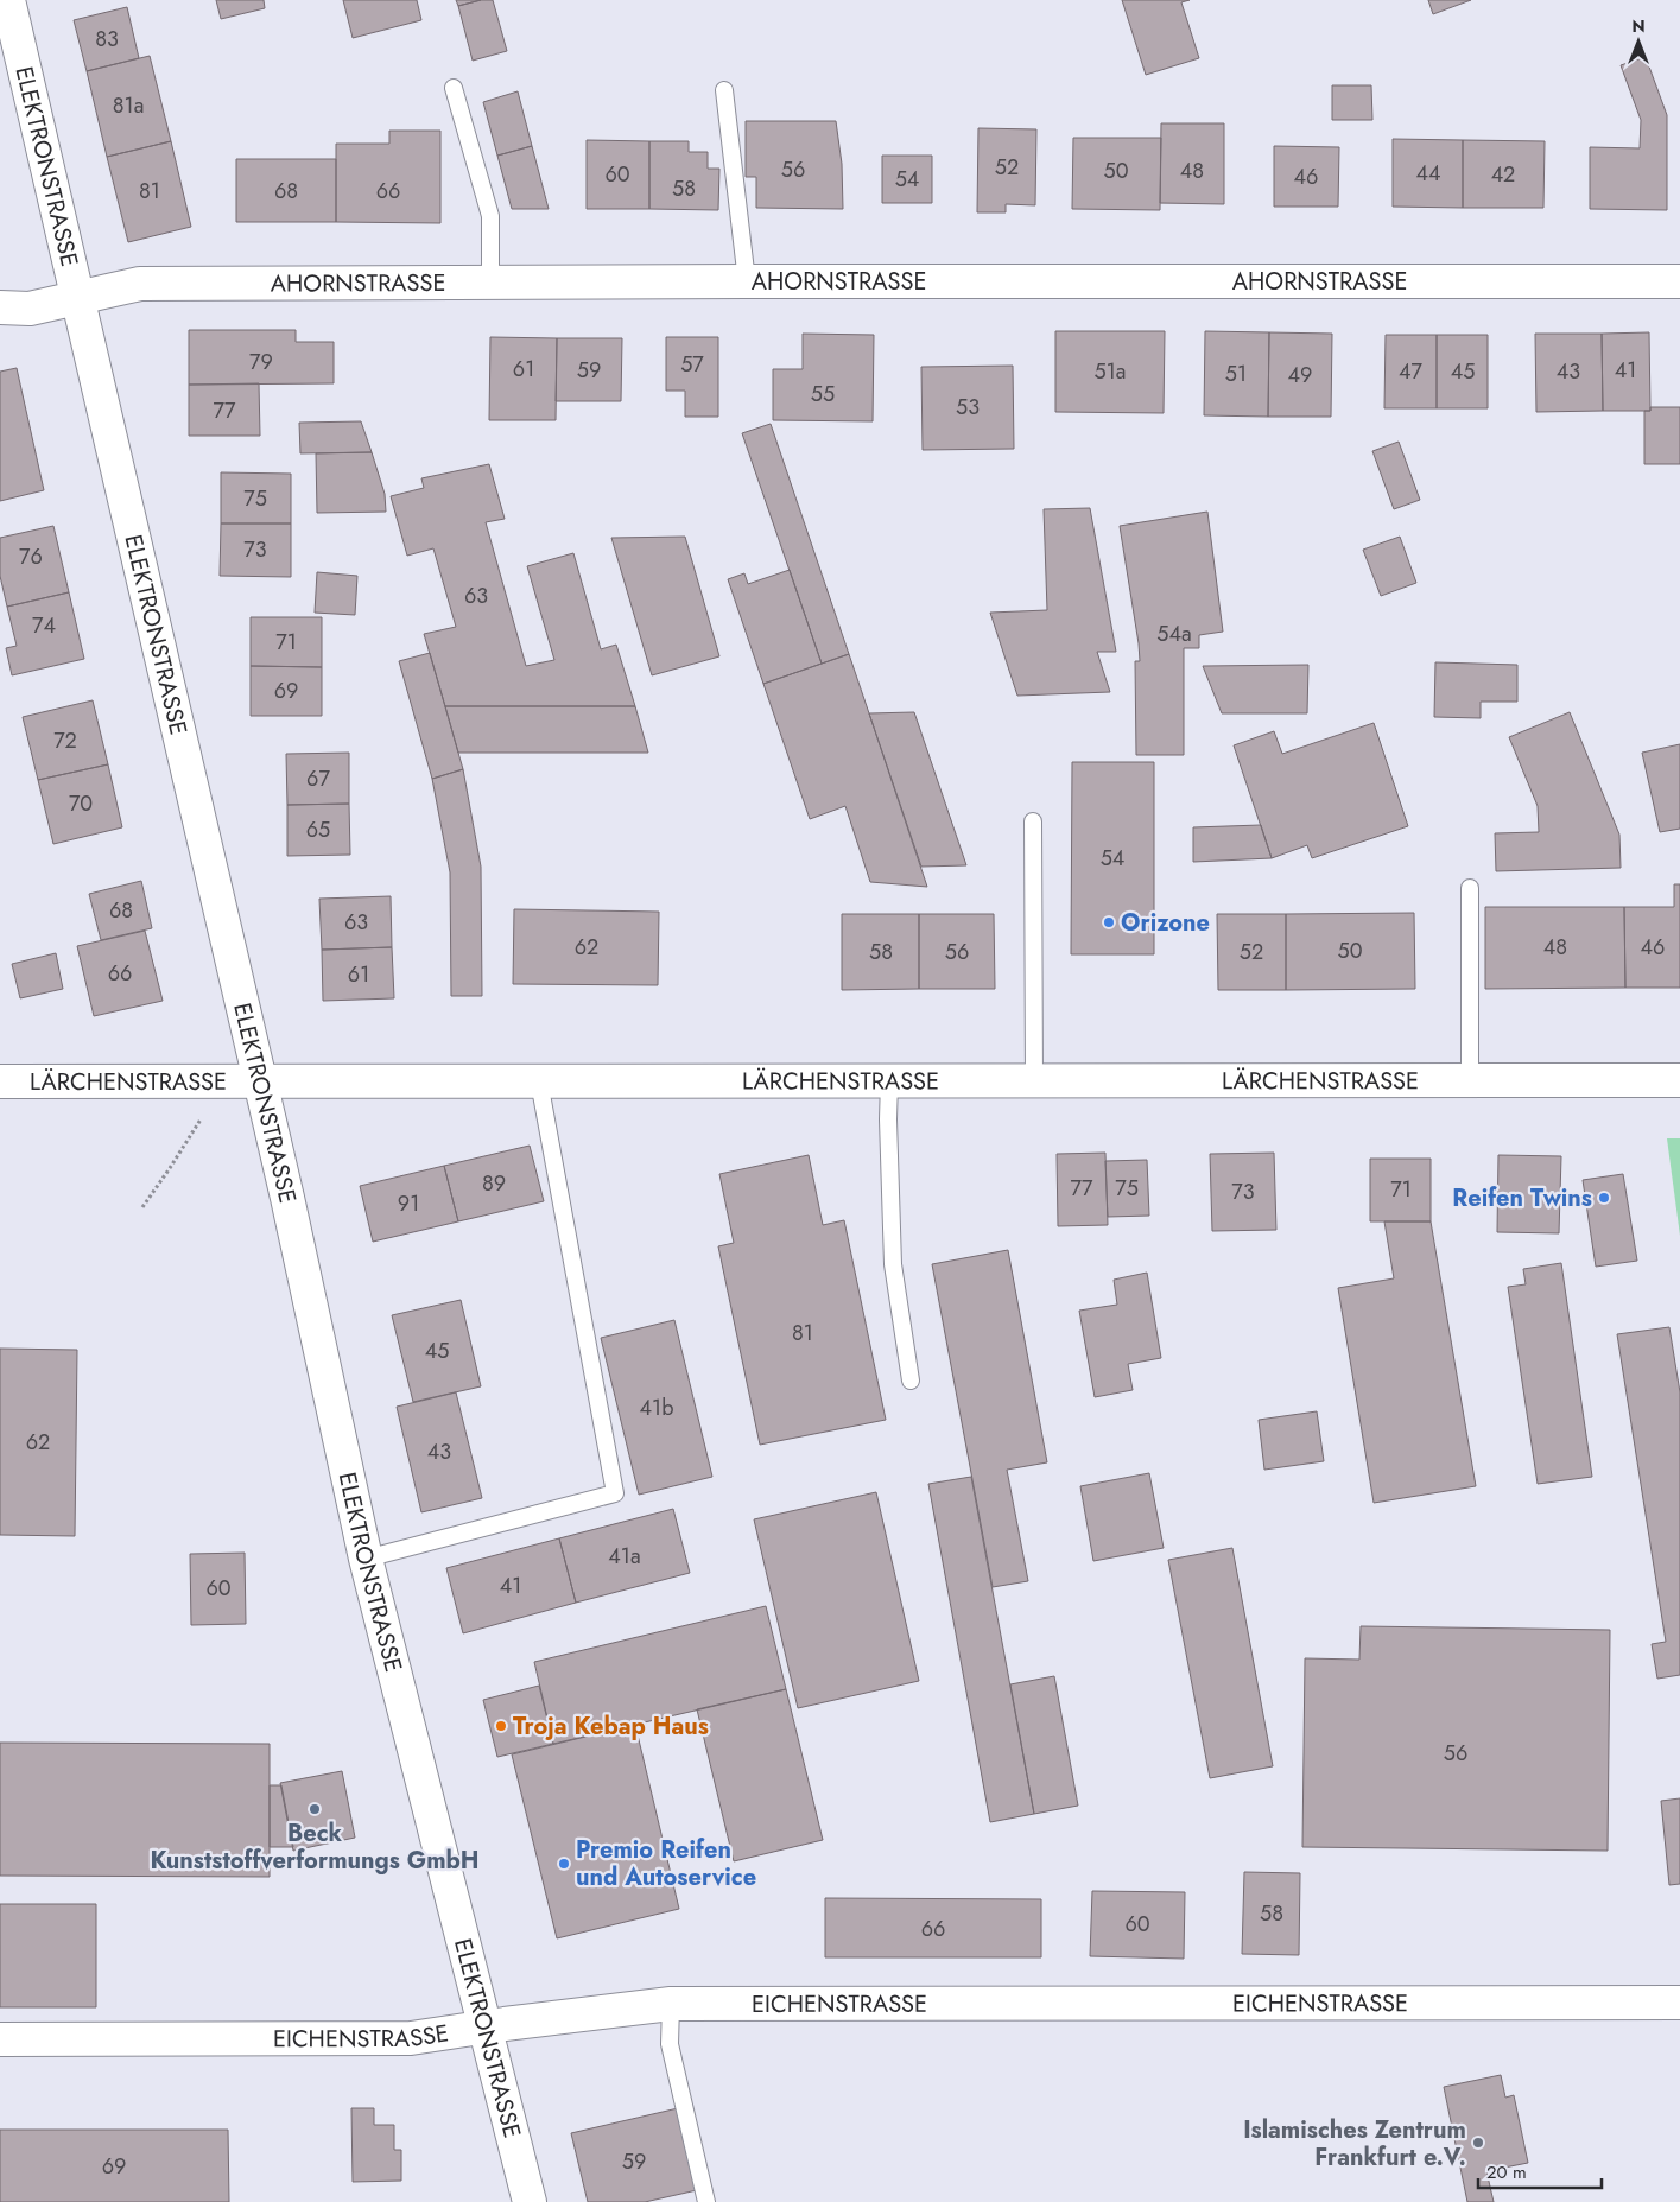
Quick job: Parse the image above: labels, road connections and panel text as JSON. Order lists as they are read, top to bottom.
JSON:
{
  "streets": {
    "street": [
      "ELEKTRONSTRASSE",
      "AHORNSTRASSE",
      "LÄRCHENSTRASSE",
      "EICHENSTRASSE"
    ]
  },
  "crossings": [
    ["ELEKTRONSTRASSE", "AHORNSTRASSE"],
    ["ELEKTRONSTRASSE", "LÄRCHENSTRASSE"],
    ["ELEKTRONSTRASSE", "EICHENSTRASSE"]
  ],
  "places": [
    "Orizone",
    "Reifen Twins",
    "Troja Kebap Haus",
    "Beck Kunststoffverformungs GmbH",
    "Premio Reifen und Autoservice",
    "Islamisches Zentrum Frankfurt e.V."
  ],
  "house_numbers": [
    "83",
    "81a",
    "52",
    "56",
    "50",
    "48",
    "44",
    "60",
    "42",
    "46",
    "54",
    "58",
    "81",
    "68",
    "66",
    "79",
    "57",
    "61",
    "59",
    "41",
    "51a",
    "47",
    "45",
    "43",
    "51",
    "49",
    "55",
    "53",
    "77",
    "75",
    "73",
    "76",
    "63",
    "74",
    "54a",
    "71",
    "69",
    "72",
    "67",
    "70",
    "65",
    "54",
    "68",
    "63",
    "62",
    "48",
    "46",
    "50",
    "58",
    "56",
    "52",
    "66",
    "61",
    "89",
    "77",
    "75",
    "71",
    "73",
    "91",
    "81",
    "45",
    "41b",
    "62",
    "43",
    "41a",
    "41",
    "60",
    "56",
    "58",
    "60",
    "66",
    "59",
    "69"
  ],
  "scale_bar": "20 m",
  "north": "top"
}
